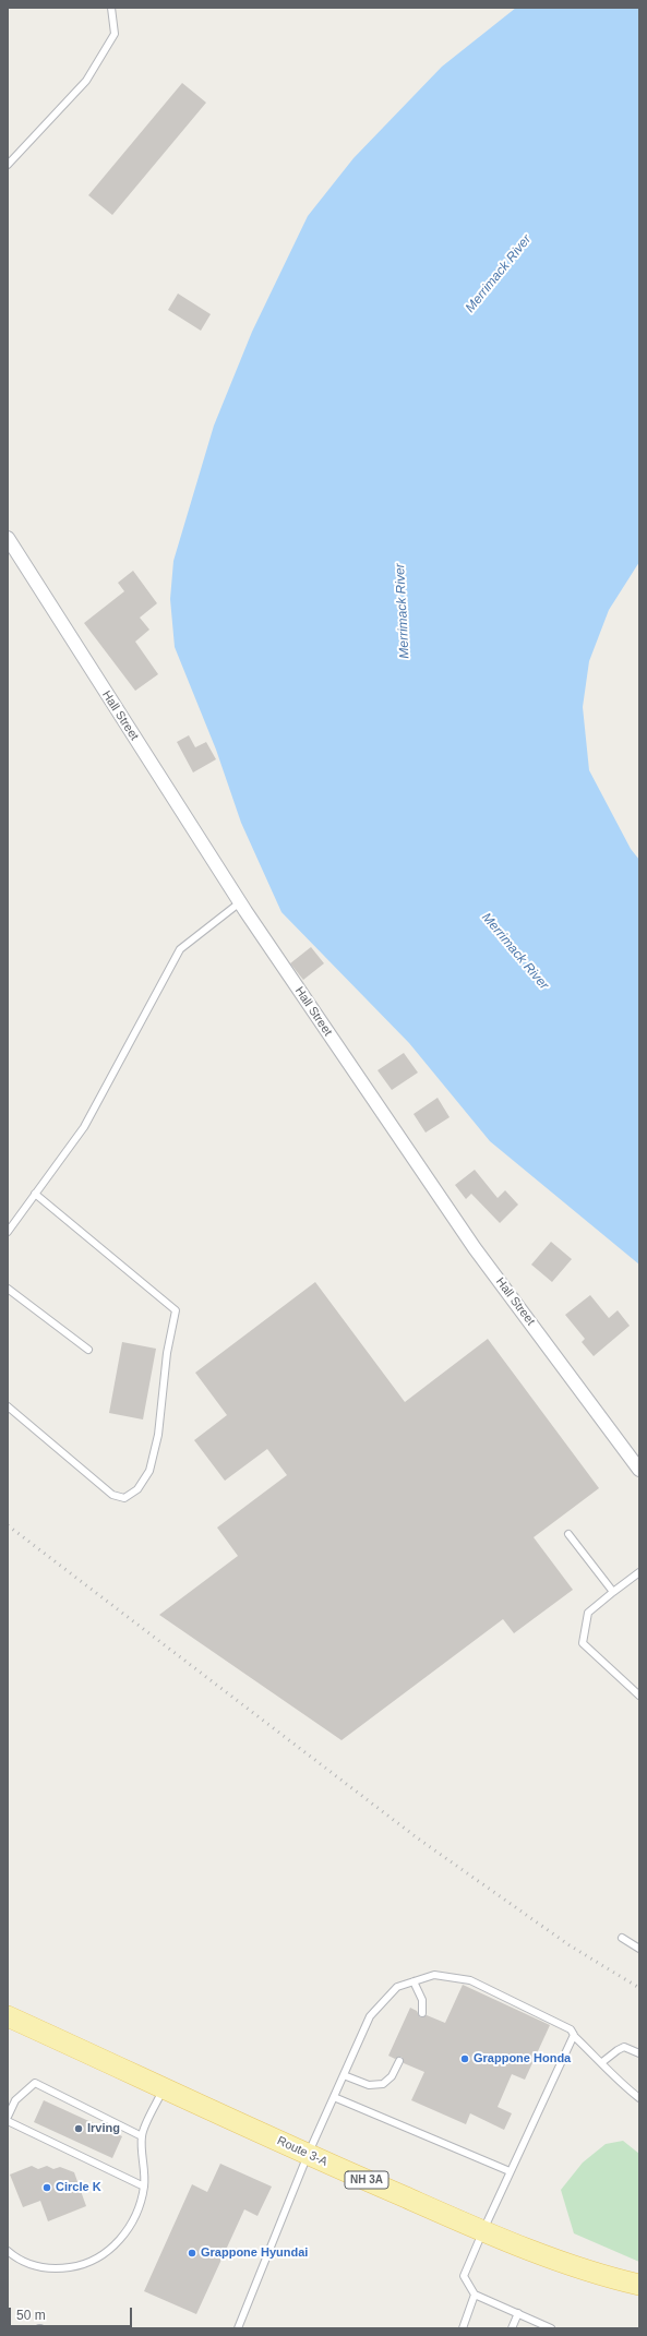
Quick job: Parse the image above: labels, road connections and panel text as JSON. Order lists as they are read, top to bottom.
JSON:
{
  "streets": {
    "main road": ["Route 3-A", "NH 3A"],
    "street": ["Hall Street"]
  },
  "water": ["Merrimack River"],
  "places": [
    "Grappone Honda",
    "Irving",
    "Circle K",
    "Grappone Hyundai"
  ],
  "scale_bar": "50 m"
}
